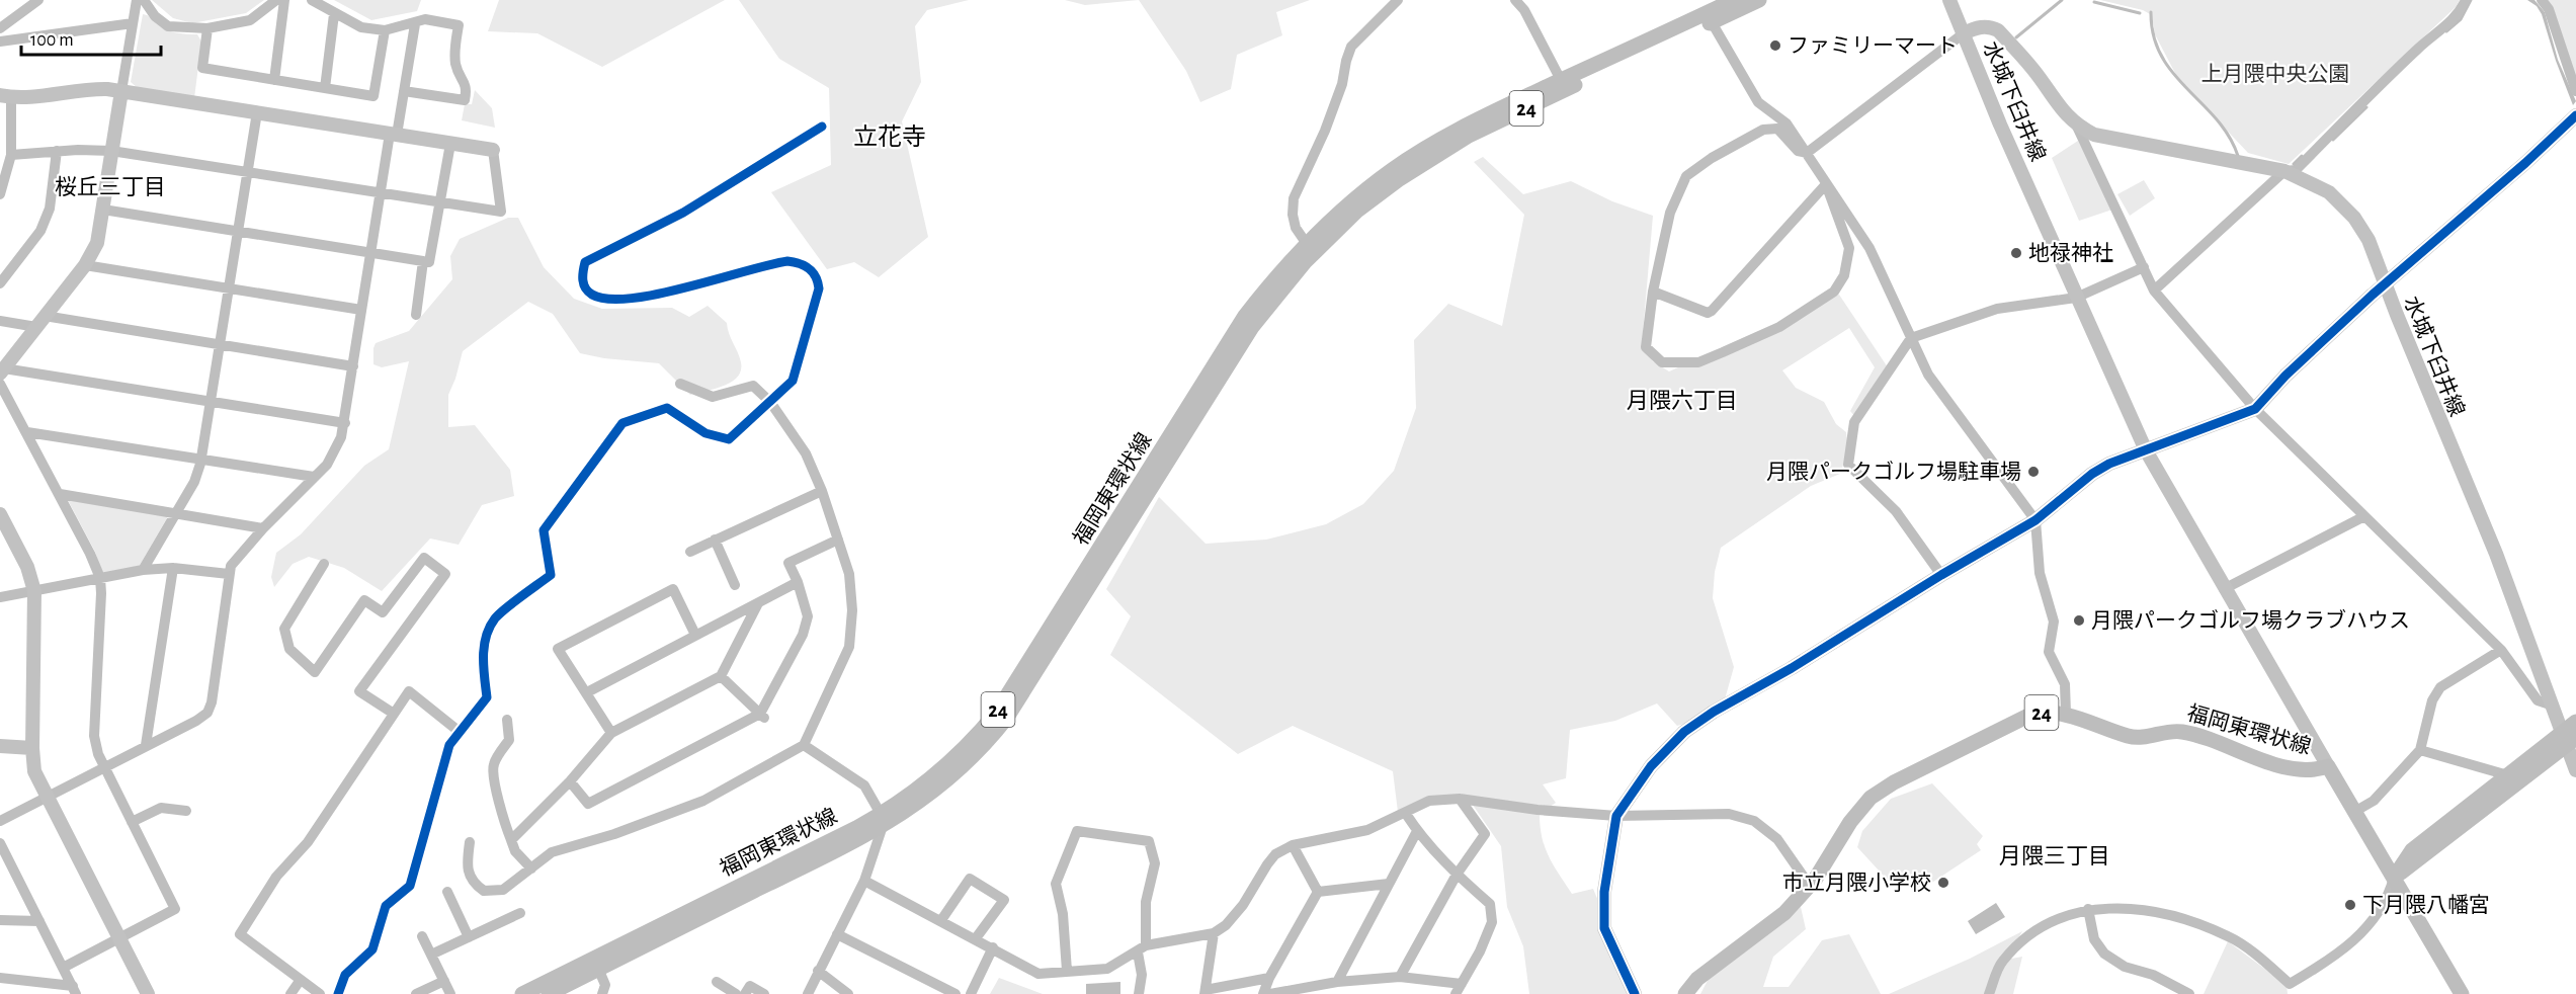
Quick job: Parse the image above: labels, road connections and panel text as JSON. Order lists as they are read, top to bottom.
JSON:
{
  "streets": {
    "main road": ["24", "福岡東環状線"],
    "street": ["水城下臼井線"]
  },
  "crossings": [
    ["水城下臼井線", "福岡東環状線"],
    ["24", "福岡東環状線"]
  ],
  "districts": [
    "立花寺",
    "桜丘三丁目",
    "月隈六丁目",
    "月隈三丁目"
  ],
  "parks": ["上月隈中央公園"],
  "places": [
    "ファミリーマート",
    "地禄神社",
    "月隈パークゴルフ場駐車場",
    "月隈パークゴルフ場クラブハウス",
    "市立月隈小学校",
    "下月隈八幡宮"
  ],
  "scale_bar": "100 m"
}
